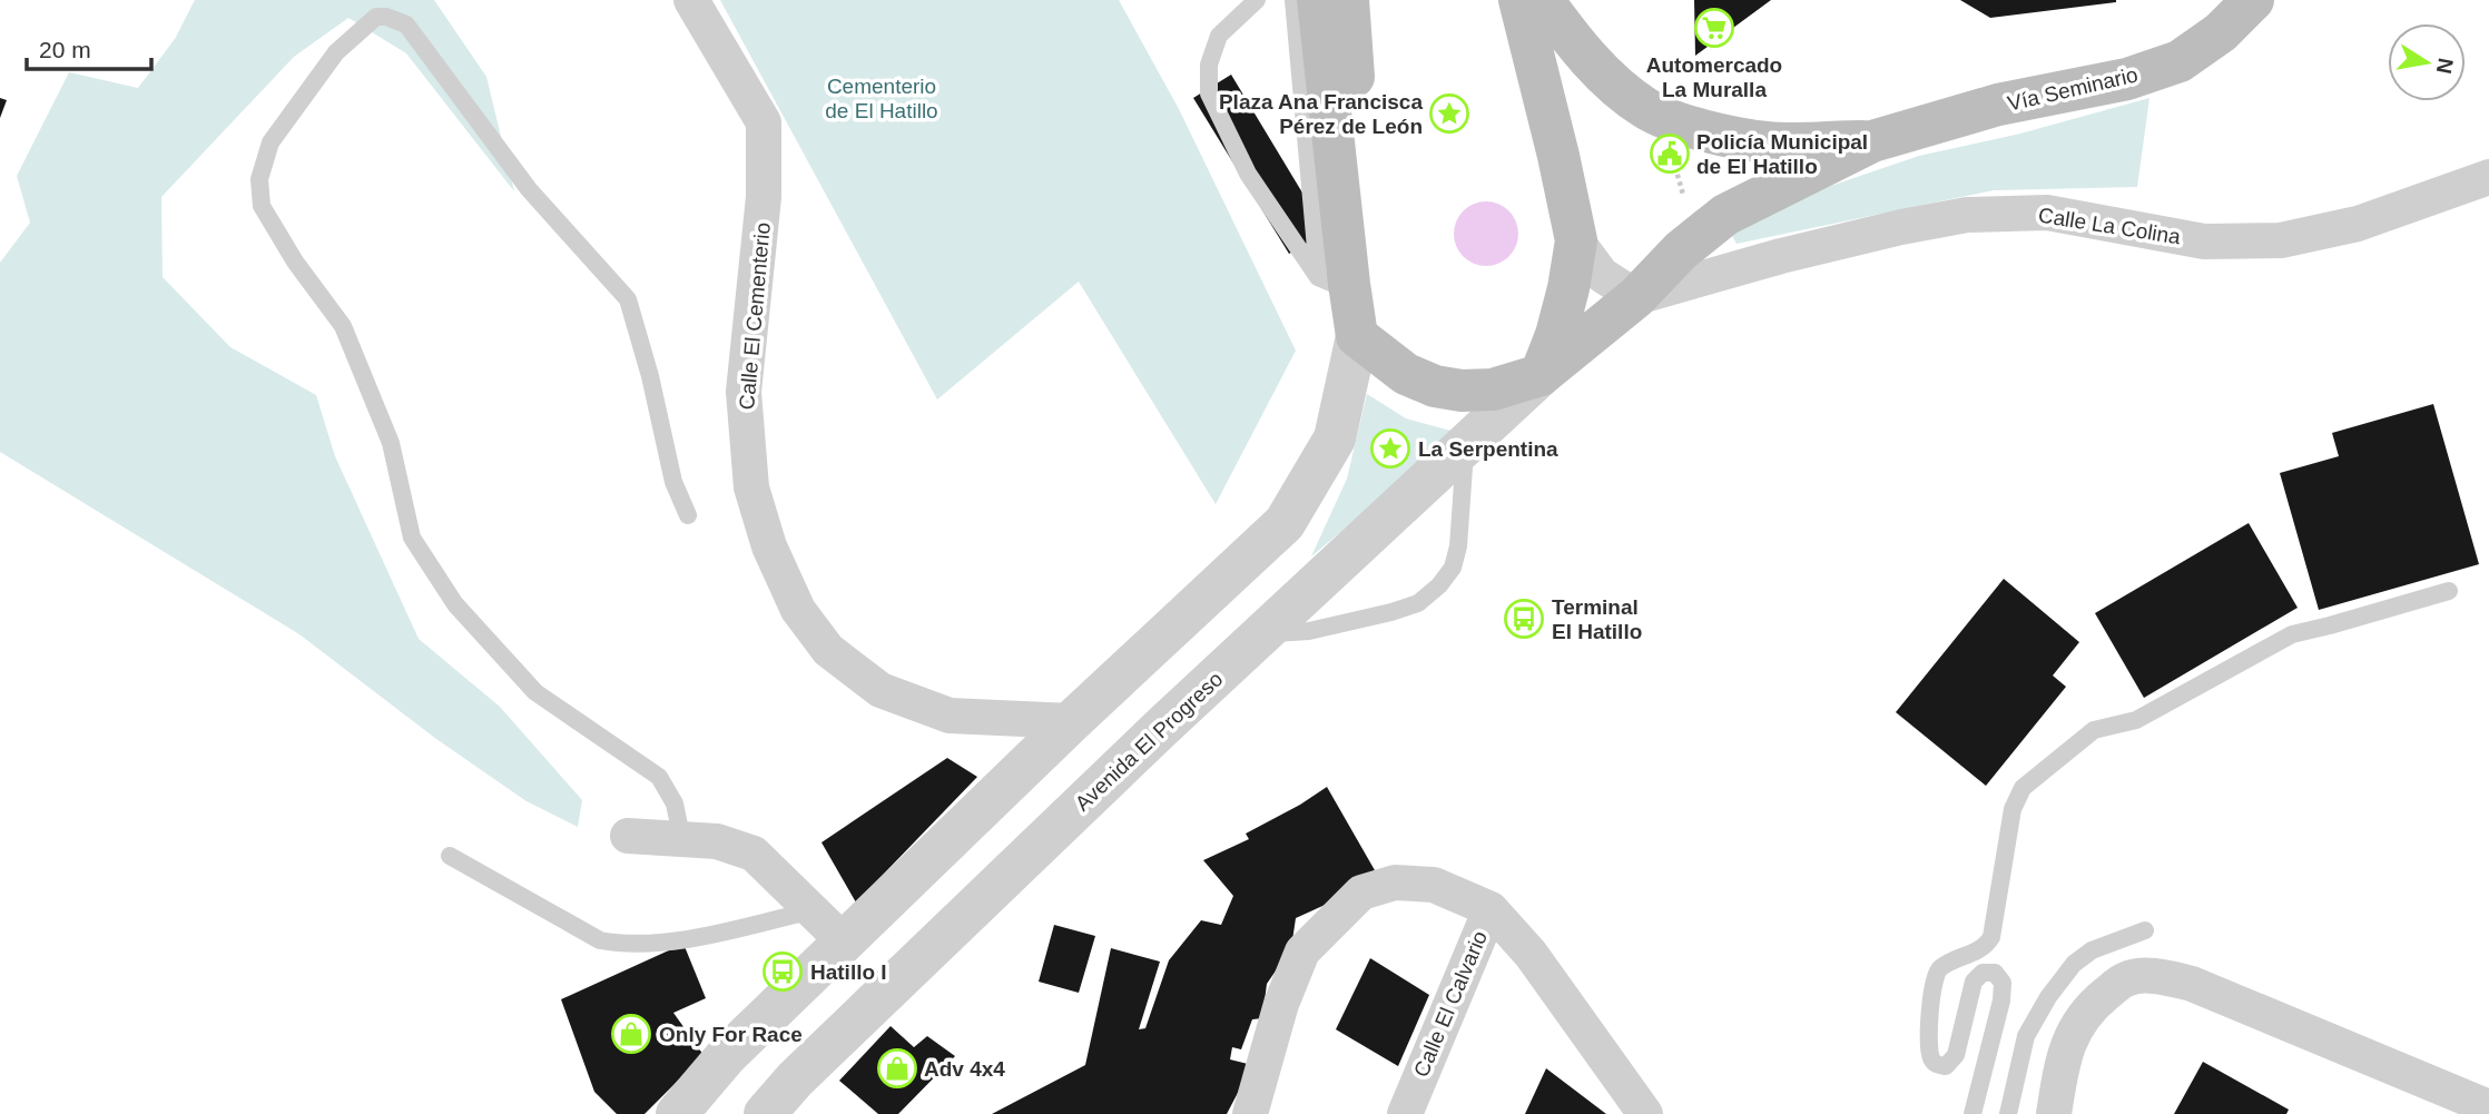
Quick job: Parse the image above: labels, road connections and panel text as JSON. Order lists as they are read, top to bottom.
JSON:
{
  "streets": {
    "main road": ["Vía Seminario"],
    "street": [
      "Calle La Colina",
      "Calle El Cementerio",
      "Avenida El Progreso",
      "Calle El Calvario"
    ]
  },
  "parks": ["Cementerio de El Hatillo"],
  "places": {
    "supermarket": ["Automercado La Muralla"],
    "place": ["Plaza Ana Francisca Pérez de León", "La Serpentina"],
    "public building": ["Policía Municipal de El Hatillo"],
    "bus stop": ["Terminal El Hatillo", "Hatillo I"],
    "shop": ["Only For Race", "Adv 4x4"]
  },
  "scale_bar": "20 m",
  "north": "right"
}
